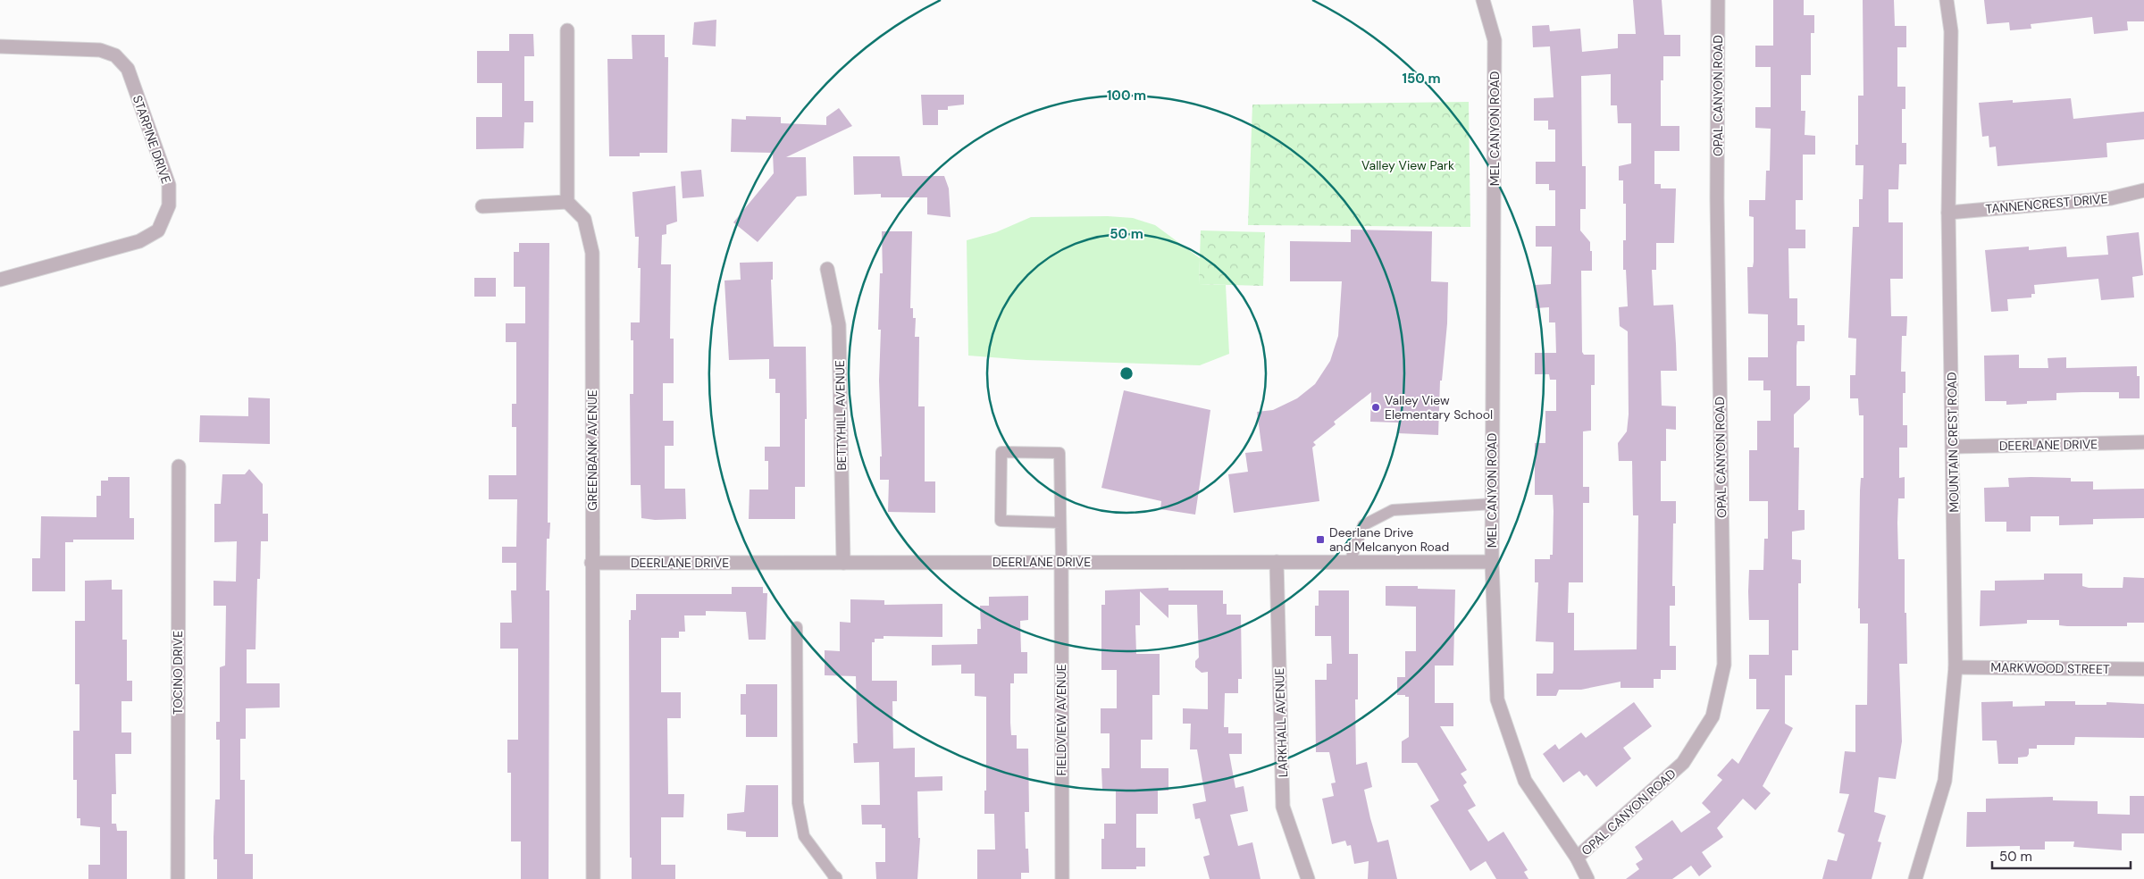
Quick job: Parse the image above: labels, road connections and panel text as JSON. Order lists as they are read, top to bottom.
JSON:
{
  "streets": {
    "street": [
      "OPAL CANYON ROAD",
      "MEL CANYON ROAD",
      "STARPINE DRIVE",
      "TANNENCREST DRIVE",
      "BETTYHILL AVENUE",
      "MOUNTAIN CREST ROAD",
      "DEERLANE DRIVE",
      "GREENBANK AVENUE",
      "MARKWOOD STREET",
      "TOCINO DRIVE",
      "FIELDVIEW AVENUE",
      "LARKHALL AVENUE"
    ]
  },
  "crossings": [
    ["OPAL CANYON ROAD", "MEL CANYON ROAD"],
    ["MEL CANYON ROAD", "DEERLANE DRIVE"],
    ["TANNENCREST DRIVE", "MOUNTAIN CREST ROAD"],
    ["BETTYHILL AVENUE", "DEERLANE DRIVE"],
    ["MOUNTAIN CREST ROAD", "DEERLANE DRIVE"],
    ["MOUNTAIN CREST ROAD", "MARKWOOD STREET"],
    ["DEERLANE DRIVE", "GREENBANK AVENUE"],
    ["DEERLANE DRIVE", "FIELDVIEW AVENUE"],
    ["DEERLANE DRIVE", "LARKHALL AVENUE"]
  ],
  "parks": ["Valley View Park"],
  "places": {
    "other": ["Valley View Elementary School"],
    "transit": ["Deerlane Drive and Melcanyon Road"]
  },
  "scale_bar": "50 m",
  "rings": ["150 m", "100 m", "50 m"]
}
